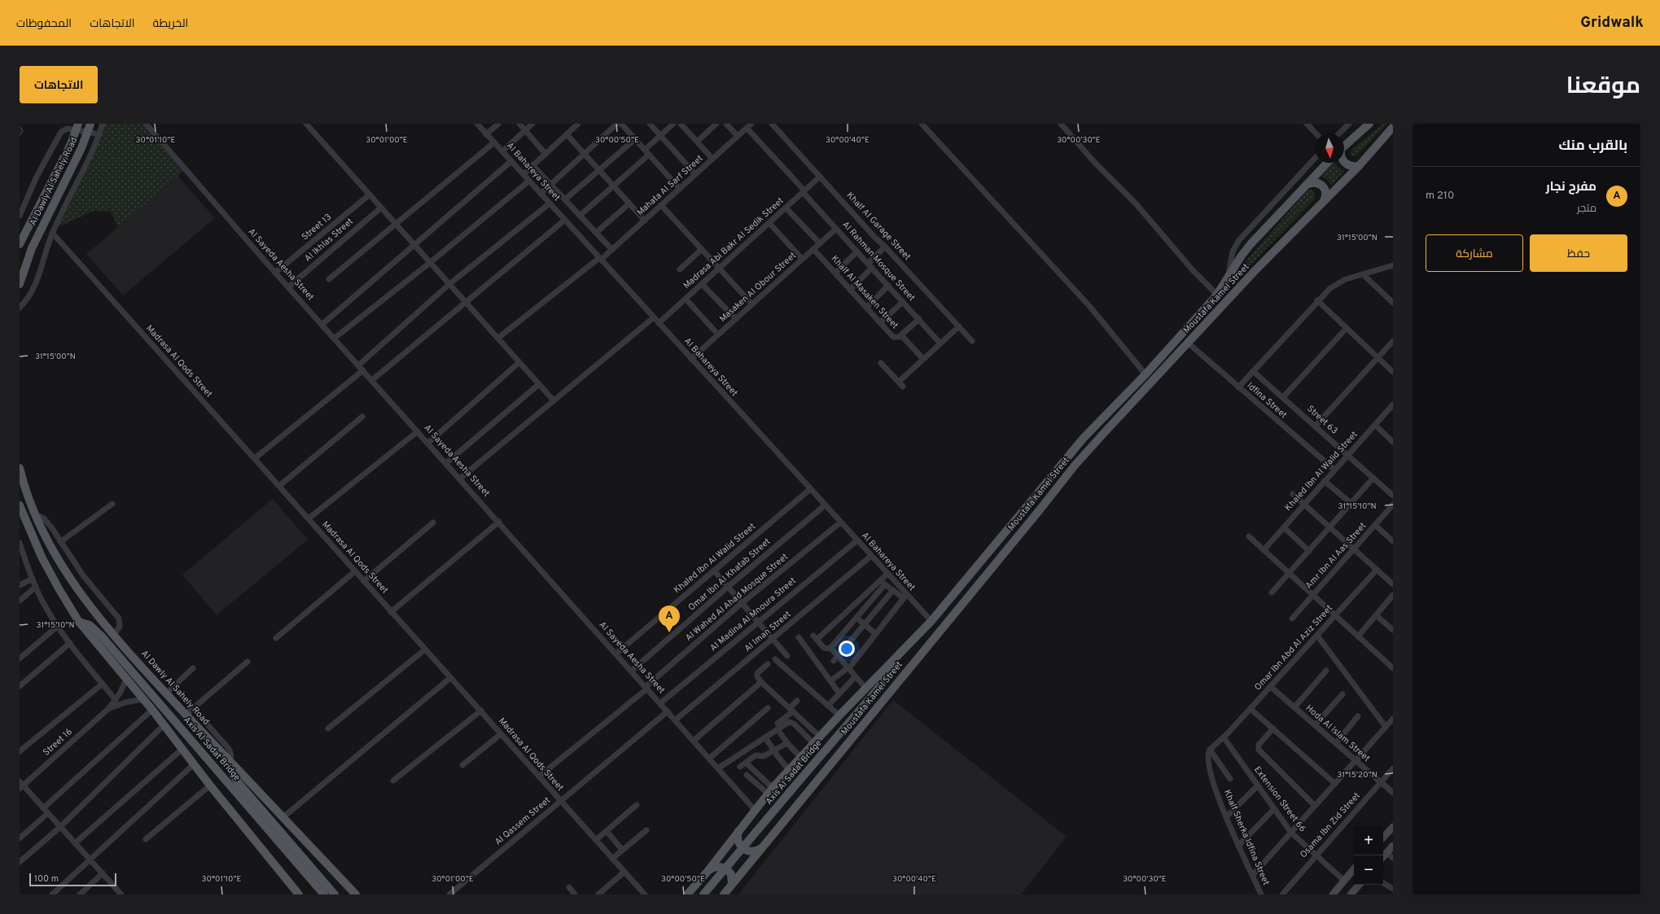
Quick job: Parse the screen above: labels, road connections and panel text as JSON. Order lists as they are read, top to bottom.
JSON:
{
  "streets": {
    "main road": ["Al Dawly Al Sahely Road", "Moustafa Kamel Street", "Axis Al Sadat Bridge"],
    "street": [
      "Al Bahareya Street",
      "Mahata Al Sarf Street",
      "Khalf Al Garage Street",
      "Street 13",
      "Al Ikhlas Street",
      "Madrasa Abi Bakr Al Sedik Street",
      "Al Rahman Mosque Street",
      "Al Sayeda Aesha Street",
      "Masaken Al Obour Street",
      "Khalf Al Masaken Street",
      "Madrasa Al Qods Street",
      "Idfina Street",
      "Street 63",
      "Khaled Ibn Al Walid Street",
      "Amr Ibn Al Aas Street",
      "Omar Ibn Al Khatab Street",
      "Al Wahed Al Ahad Mosque Street",
      "Al Madina Al Mnoura Street",
      "Al Iman Street",
      "Omar Ibn Abd Al Aziz Street",
      "Hoda Al Islam Street",
      "Street 16",
      "Extension Street 66",
      "Al Qassem Street",
      "Osama Ibn Zid Street",
      "Khalf Sherka Idfina Street"
    ]
  },
  "crossings": [
    ["Al Bahareya Street", "Mahata Al Sarf Street"],
    ["Al Bahareya Street", "Madrasa Abi Bakr Al Sedik Street"],
    ["Al Bahareya Street", "Masaken Al Obour Street"],
    ["Al Bahareya Street", "Moustafa Kamel Street"],
    ["Al Bahareya Street", "Khaled Ibn Al Walid Street"],
    ["Al Bahareya Street", "Omar Ibn Al Khatab Street"],
    ["Al Bahareya Street", "Al Wahed Al Ahad Mosque Street"],
    ["Al Bahareya Street", "Al Madina Al Mnoura Street"],
    ["Al Bahareya Street", "Al Iman Street"],
    ["Al Dawly Al Sahely Road", "Axis Al Sadat Bridge"],
    ["Mahata Al Sarf Street", "Al Rahman Mosque Street"],
    ["Khalf Al Garage Street", "Madrasa Abi Bakr Al Sedik Street"],
    ["Street 13", "Al Sayeda Aesha Street"],
    ["Al Ikhlas Street", "Al Sayeda Aesha Street"],
    ["Madrasa Abi Bakr Al Sedik Street", "Al Rahman Mosque Street"],
    ["Al Rahman Mosque Street", "Masaken Al Obour Street"],
    ["Al Rahman Mosque Street", "Khalf Al Masaken Street"],
    ["Al Sayeda Aesha Street", "Moustafa Kamel Street"],
    ["Al Sayeda Aesha Street", "Khaled Ibn Al Walid Street"],
    ["Al Sayeda Aesha Street", "Omar Ibn Al Khatab Street"],
    ["Al Sayeda Aesha Street", "Al Wahed Al Ahad Mosque Street"],
    ["Al Sayeda Aesha Street", "Al Madina Al Mnoura Street"],
    ["Al Sayeda Aesha Street", "Al Iman Street"],
    ["Al Sayeda Aesha Street", "Al Qassem Street"],
    ["Masaken Al Obour Street", "Khalf Al Masaken Street"],
    ["Moustafa Kamel Street", "Idfina Street"],
    ["Moustafa Kamel Street", "Axis Al Sadat Bridge"],
    ["Madrasa Al Qods Street", "Al Wahed Al Ahad Mosque Street"],
    ["Madrasa Al Qods Street", "Al Qassem Street"],
    ["Idfina Street", "Khaled Ibn Al Walid Street"],
    ["Street 63", "Khaled Ibn Al Walid Street"],
    ["Omar Ibn Abd Al Aziz Street", "Hoda Al Islam Street"],
    ["Omar Ibn Abd Al Aziz Street", "Extension Street 66"],
    ["Hoda Al Islam Street", "Osama Ibn Zid Street"],
    ["Extension Street 66", "Osama Ibn Zid Street"]
  ],
  "scale_bar": "100 m",
  "north": "bottom",
  "page": {
    "header": "Gridwalk",
    "nav": ["الخريطة", "الاتجاهات", "المحفوظات"],
    "title": "موقعنا",
    "buttons": [
      "الاتجاهات",
      ["حفظ", "مشاركة"]
    ],
    "heading": "بالقرب منك",
    "list": [
      {
        "mark": "A",
        "name": "مفرح نجار",
        "note": "متجر",
        "value": "210 m"
      }
    ],
    "pins": "A",
    "map_buttons": ["+", "−"],
    "scale": "100 m"
  },
  "coordinates": [
    "30°01'10\"E",
    "30°01'00\"E",
    "30°00'50\"E",
    "30°00'40\"E",
    "30°00'30\"E",
    "31°15'00\"N",
    "31°15'10\"N",
    "31°15'20\"N"
  ]
}
